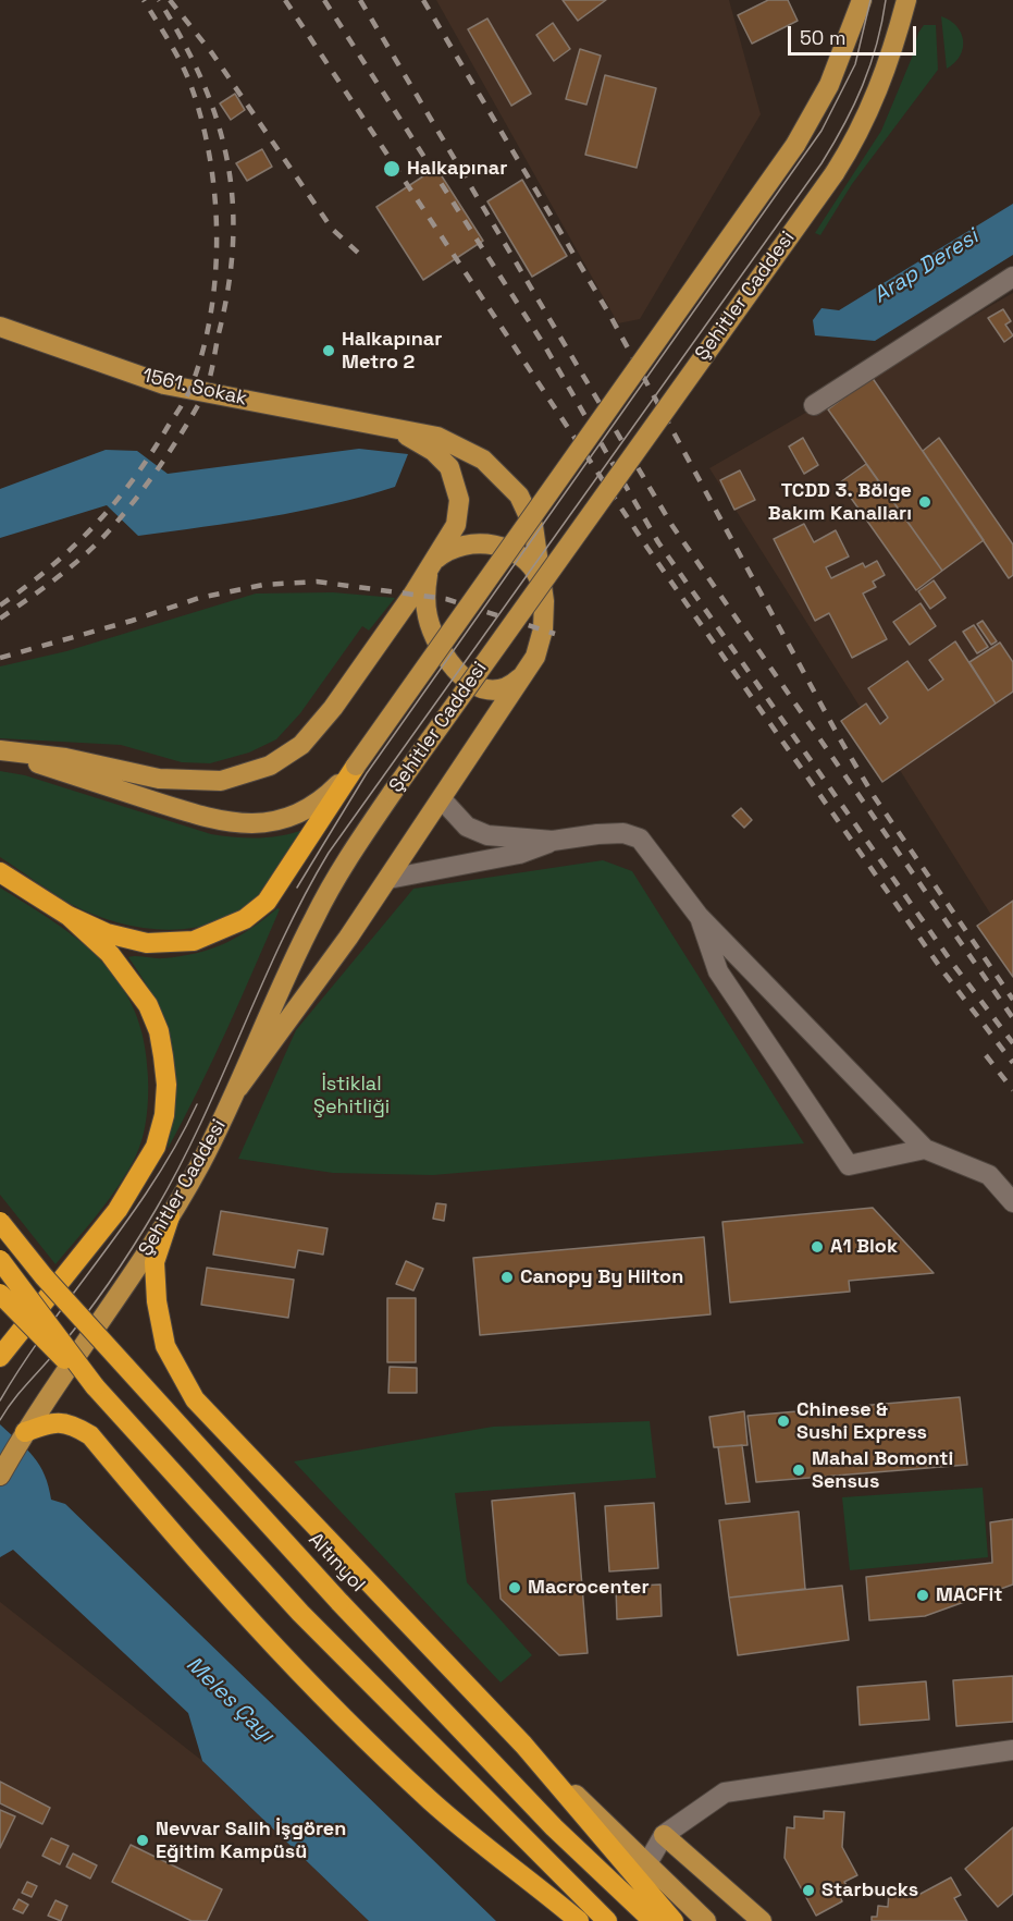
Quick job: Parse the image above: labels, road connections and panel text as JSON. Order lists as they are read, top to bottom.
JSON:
{
  "streets": {
    "highway": ["Altınyol"],
    "main road": ["Şehitler Caddesi", "1561. Sokak"]
  },
  "water": ["Arap Deresi", "Meles Çayı"],
  "parks": ["İstiklal Şehitliği"],
  "places": [
    "Halkapınar",
    "Halkapınar Metro 2",
    "TCDD 3. Bölge Bakım Kanalları",
    "A1 Blok",
    "Canopy By Hilton",
    "Chinese & Sushi Express",
    "Mahal Bomonti Sensus",
    "Macrocenter",
    "MACFit",
    "Nevvar Salih İşgören Eğitim Kampüsü",
    "Starbucks"
  ],
  "scale_bar": "50 m"
}
